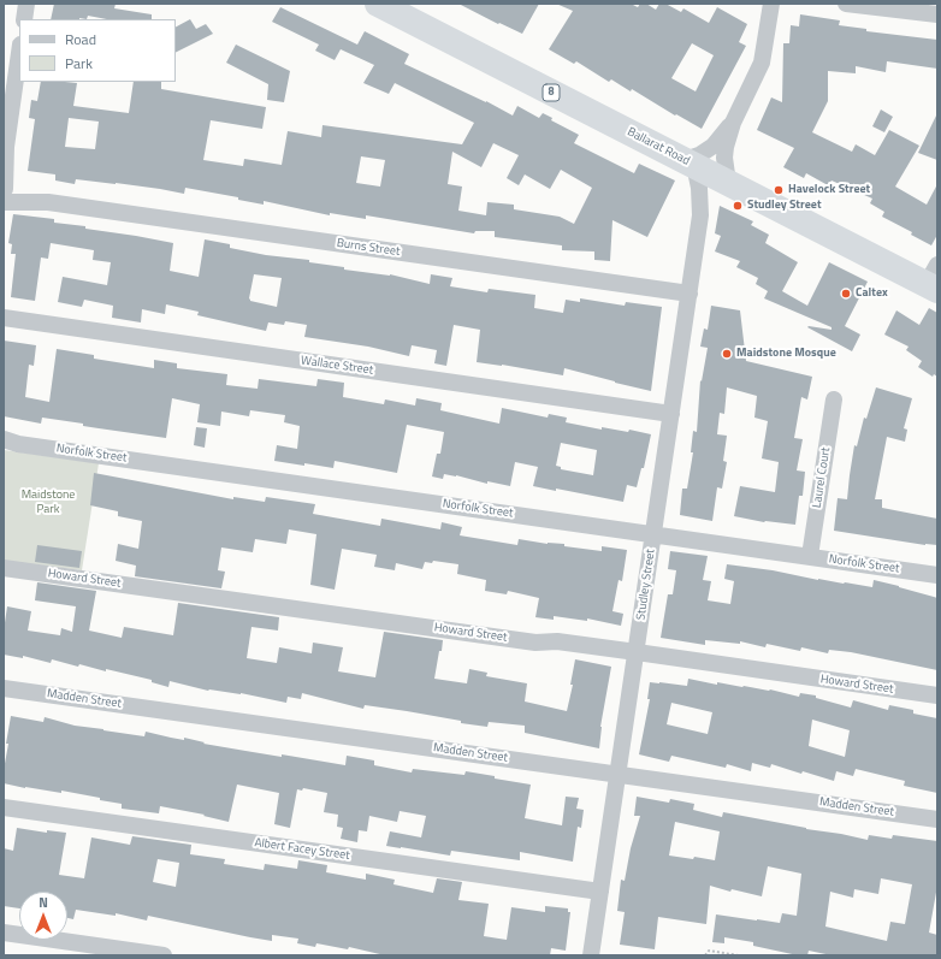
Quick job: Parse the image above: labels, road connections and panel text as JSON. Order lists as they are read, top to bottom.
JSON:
{
  "streets": {
    "highway": ["8", "Ballarat Road"],
    "street": [
      "Burns Street",
      "Wallace Street",
      "Norfolk Street",
      "Laurel Court",
      "Howard Street",
      "Studley Street",
      "Madden Street",
      "Albert Facey Street"
    ]
  },
  "crossings": [
    ["Ballarat Road", "Studley Street"],
    ["Burns Street", "Studley Street"],
    ["Wallace Street", "Studley Street"],
    ["Norfolk Street", "Laurel Court"],
    ["Norfolk Street", "Studley Street"],
    ["Howard Street", "Studley Street"],
    ["Studley Street", "Madden Street"],
    ["Studley Street", "Albert Facey Street"]
  ],
  "parks": ["Maidstone Park"],
  "places": [
    "Havelock Street",
    "Studley Street",
    "Caltex",
    "Maidstone Mosque"
  ],
  "legend": ["Road", "Park"],
  "north": "top"
}
